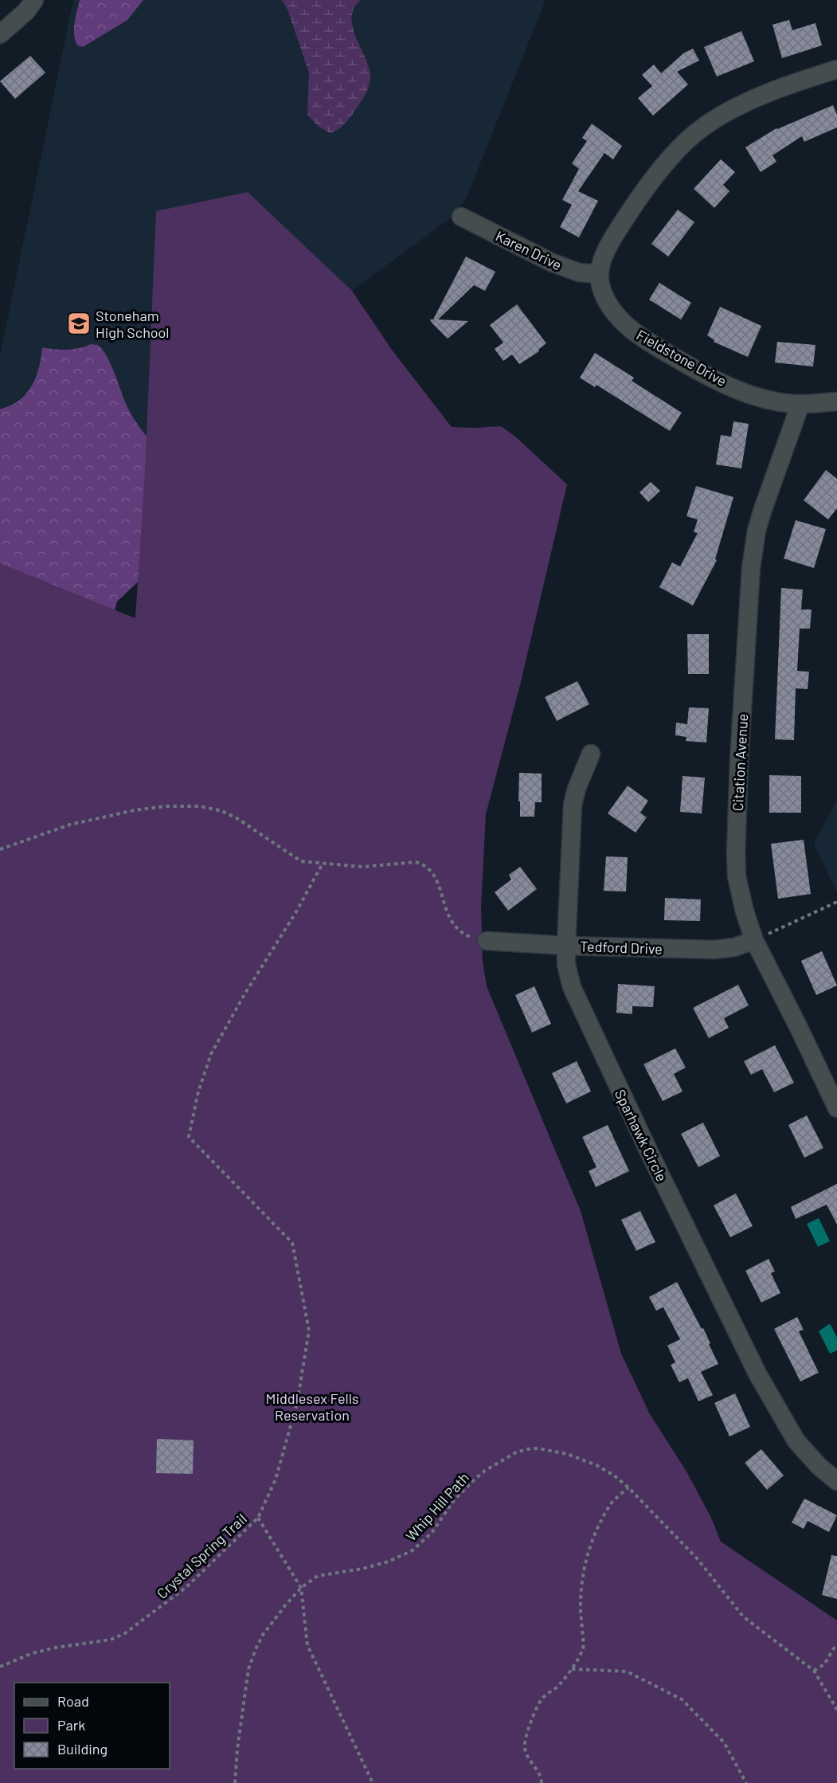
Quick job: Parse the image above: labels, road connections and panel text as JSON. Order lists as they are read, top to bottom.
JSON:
{
  "streets": {
    "street": [
      "Karen Drive",
      "Fieldstone Drive",
      "Citation Avenue",
      "Tedford Drive",
      "Sparhawk Circle"
    ],
    "path": ["Whip Hill Path", "Crystal Spring Trail"]
  },
  "crossings": [
    ["Karen Drive", "Fieldstone Drive"],
    ["Fieldstone Drive", "Citation Avenue"],
    ["Citation Avenue", "Tedford Drive"],
    ["Tedford Drive", "Sparhawk Circle"]
  ],
  "parks": ["Middlesex Fells Reservation"],
  "places": {
    "school or university": ["Stoneham High School"]
  },
  "legend": ["Road", "Park", "Building"]
}
